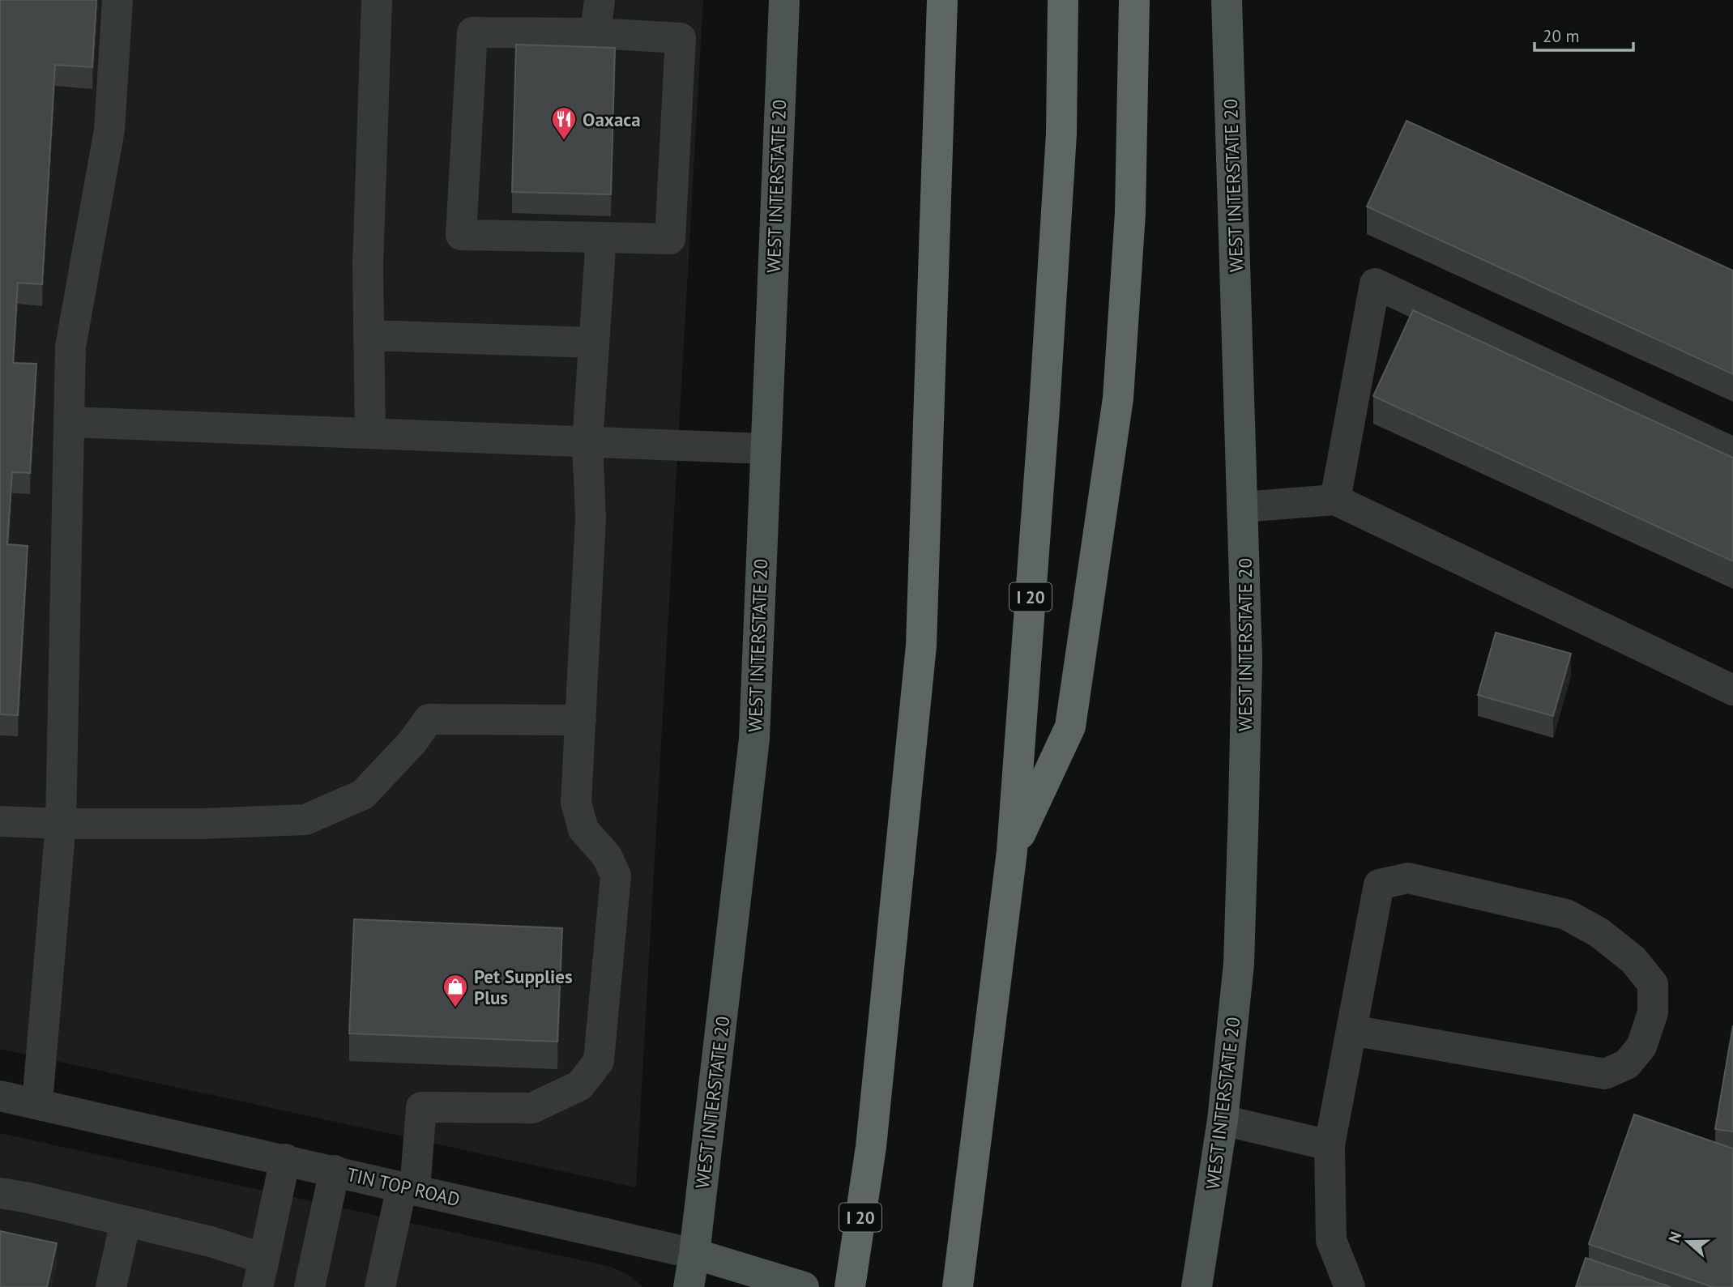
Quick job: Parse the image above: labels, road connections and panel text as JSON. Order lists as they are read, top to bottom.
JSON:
{
  "streets": {
    "highway": ["I 20"],
    "main road": ["WEST INTERSTATE 20", "TIN TOP ROAD"]
  },
  "crossings": [
    ["WEST INTERSTATE 20", "TIN TOP ROAD"]
  ],
  "places": {
    "restaurant": ["Oaxaca"],
    "shop": ["Pet Supplies Plus"]
  },
  "scale_bar": "20 m",
  "north": "left"
}
